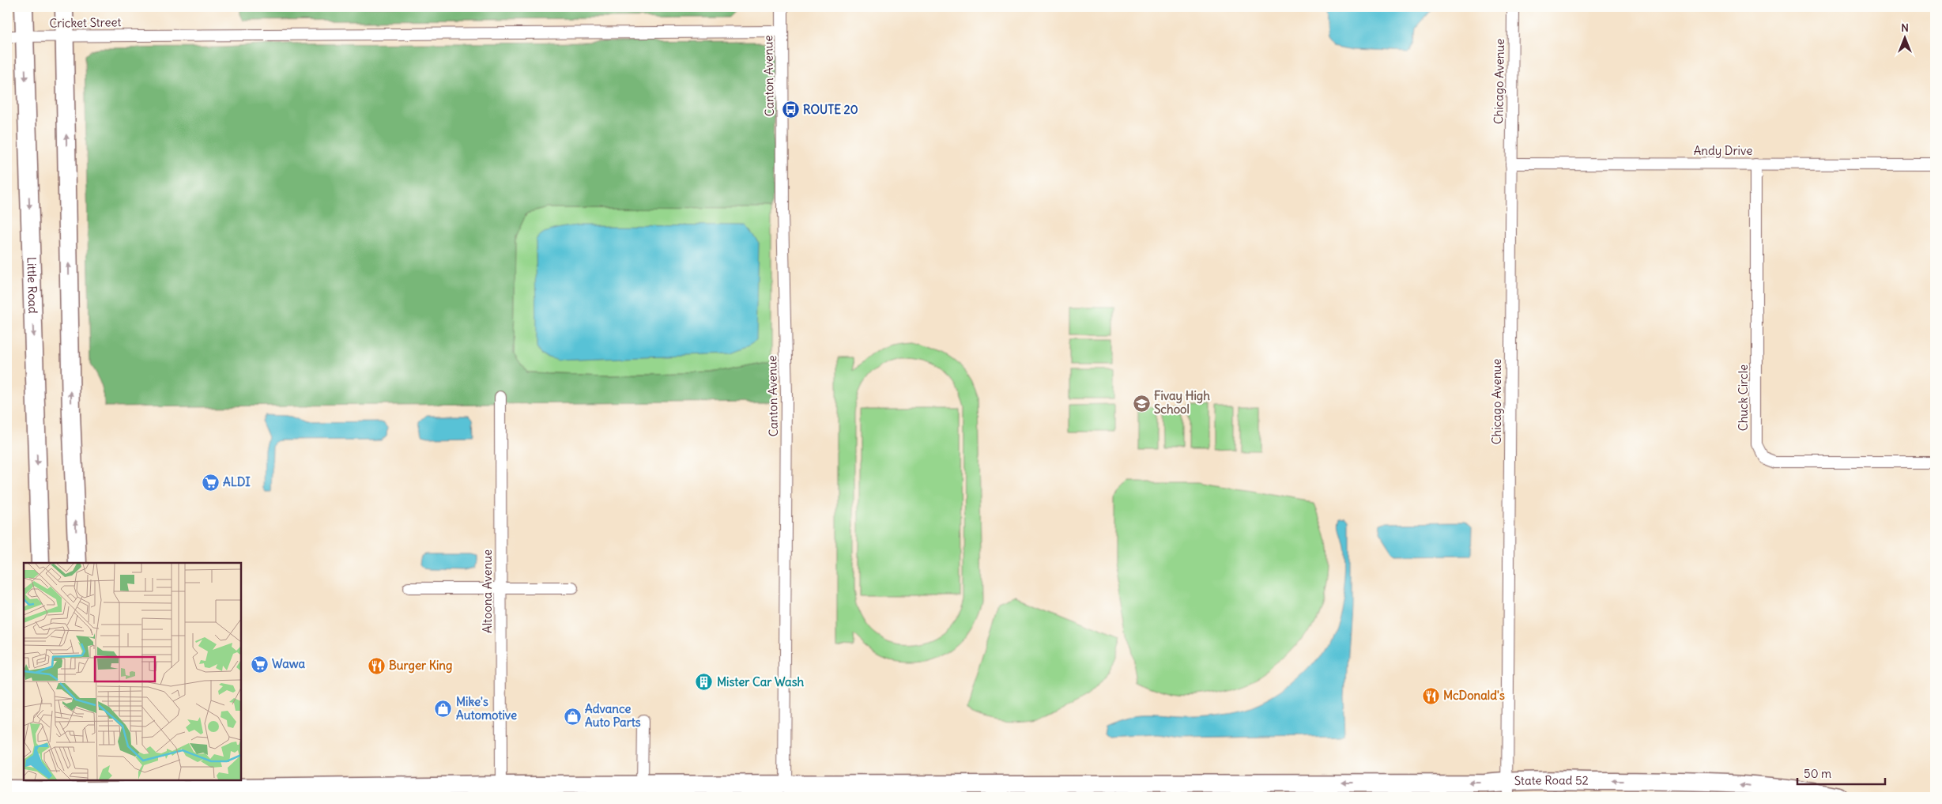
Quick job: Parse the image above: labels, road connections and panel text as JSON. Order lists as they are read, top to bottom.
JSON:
{
  "streets": {
    "main road": ["Little Road", "State Road 52"],
    "street": [
      "Cricket Street",
      "Canton Avenue",
      "Chicago Avenue",
      "Andy Drive",
      "Chuck Circle",
      "Altoona Avenue"
    ]
  },
  "crossings": [
    ["Cricket Street", "Canton Avenue"],
    ["Cricket Street", "Little Road"],
    ["Canton Avenue", "State Road 52"],
    ["Chicago Avenue", "Andy Drive"],
    ["Chicago Avenue", "State Road 52"],
    ["Andy Drive", "Chuck Circle"],
    ["Altoona Avenue", "State Road 52"]
  ],
  "one_way": ["State Road 52"],
  "places": {
    "bus stop": ["ROUTE 20"],
    "school or university": ["Fivay High School"],
    "supermarket": ["ALDI", "Wawa"],
    "restaurant": ["Burger King", "McDonald's"],
    "building": ["Mister Car Wash"],
    "shop": ["Mike's Automotive", "Advance Auto Parts"]
  },
  "scale_bar": "50 m",
  "north": "top"
}
